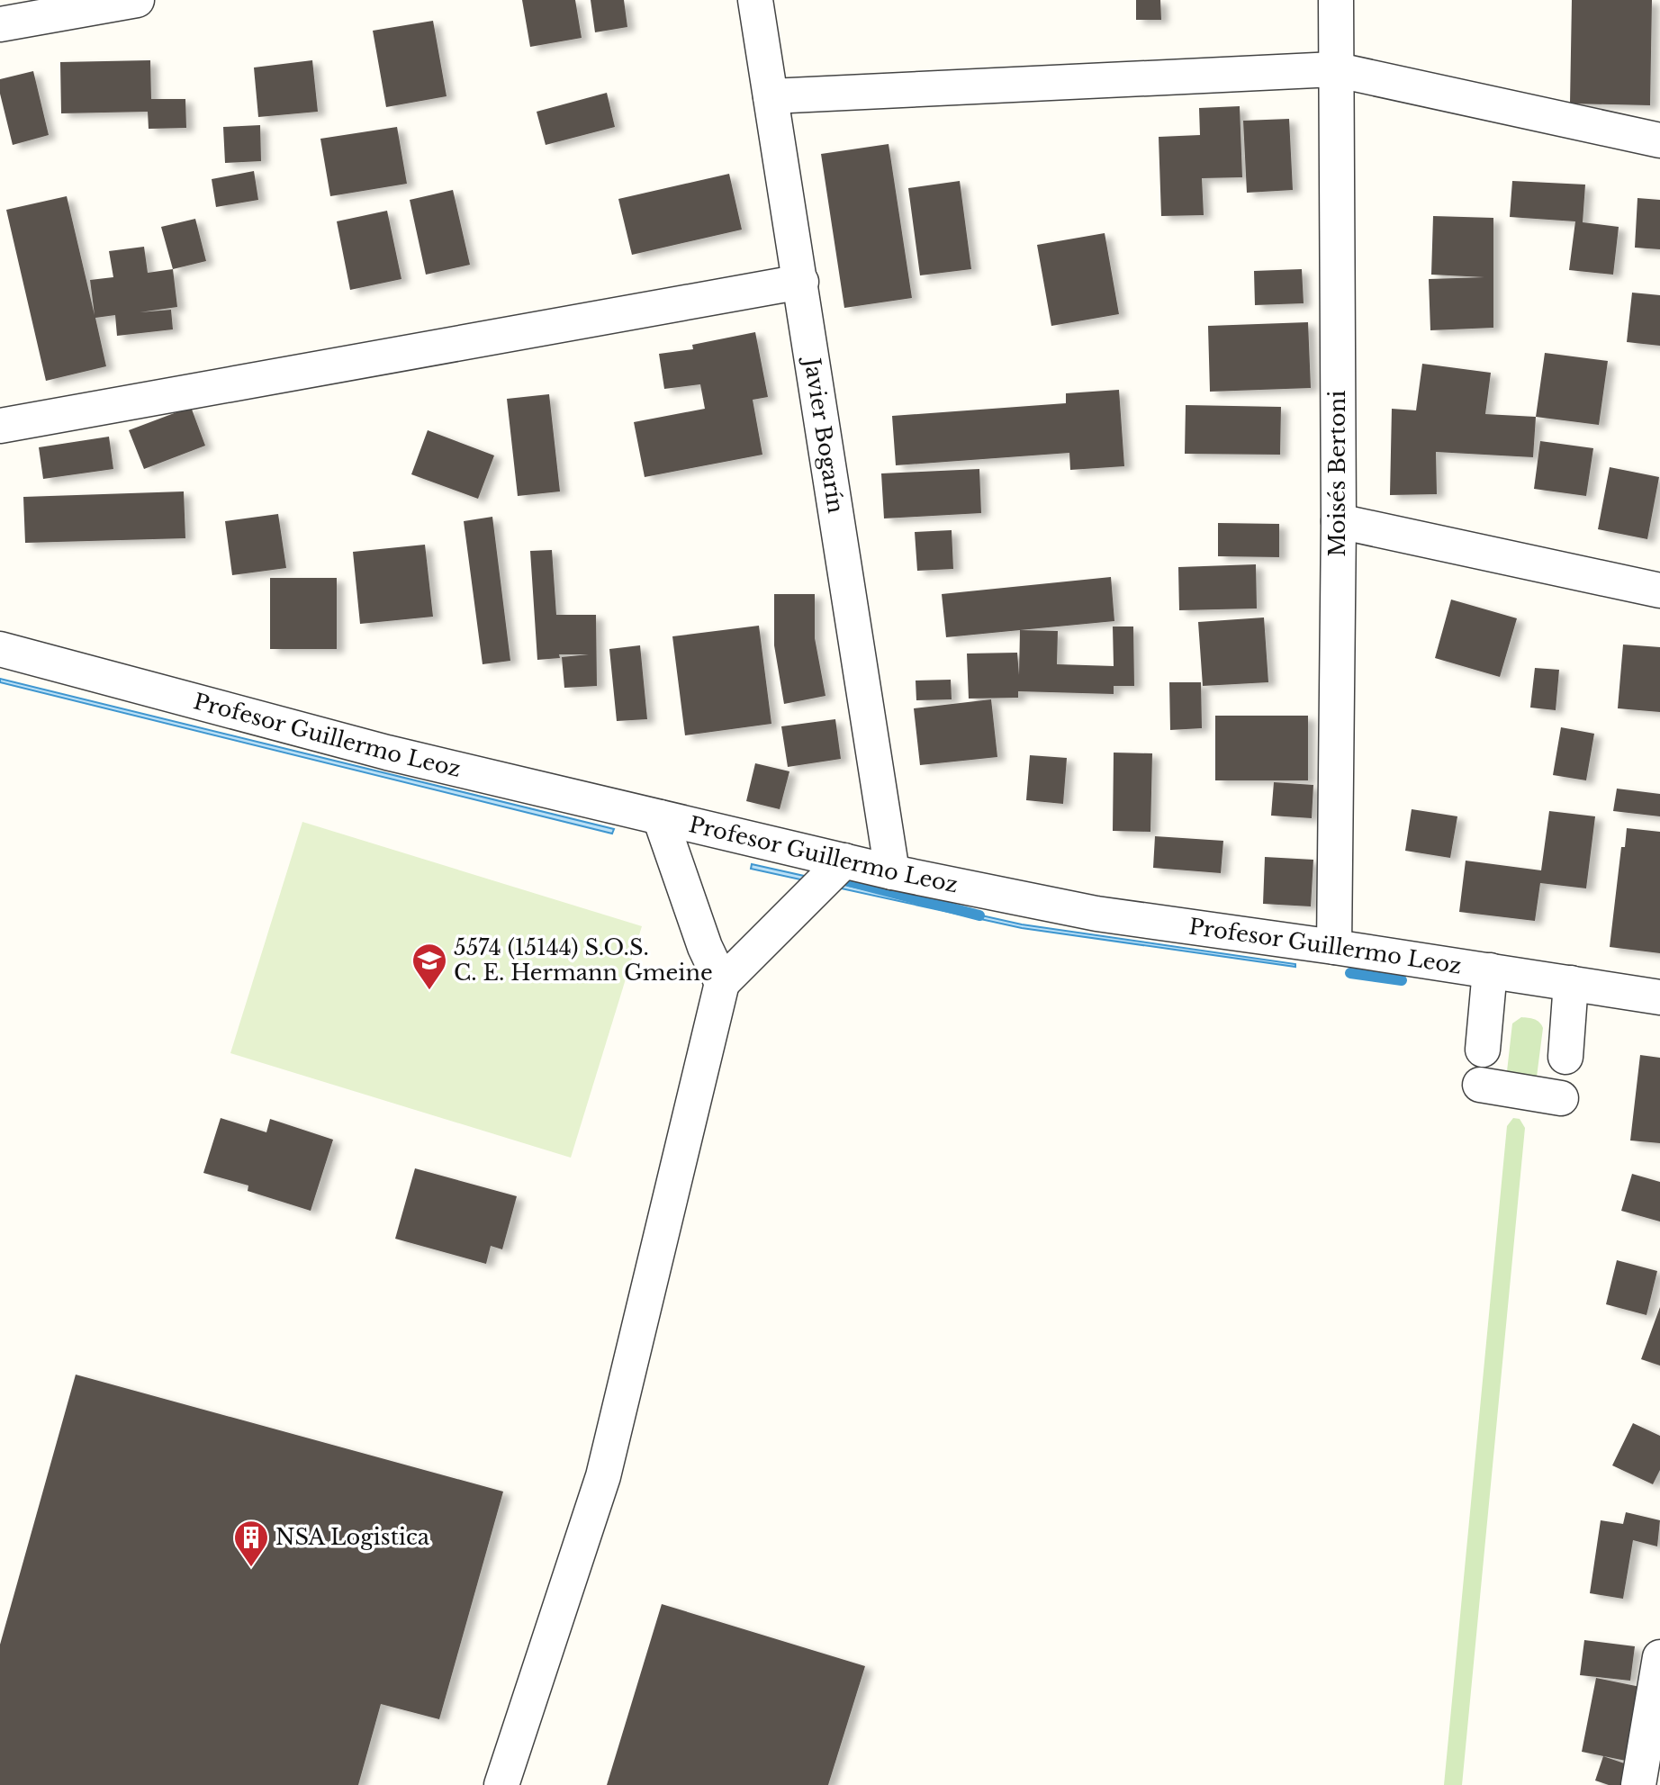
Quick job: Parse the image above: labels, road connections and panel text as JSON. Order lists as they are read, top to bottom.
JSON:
{
  "streets": {
    "street": ["Javier Bogarín", "Moisés Bertoni", "Profesor Guillermo Leoz"]
  },
  "crossings": [
    ["Javier Bogarín", "Profesor Guillermo Leoz"],
    ["Moisés Bertoni", "Profesor Guillermo Leoz"]
  ],
  "places": {
    "school or university": ["5574 (15144) S.O.S. C. E. Hermann Gmeine"],
    "building": ["NSA Logistica"]
  }
}
